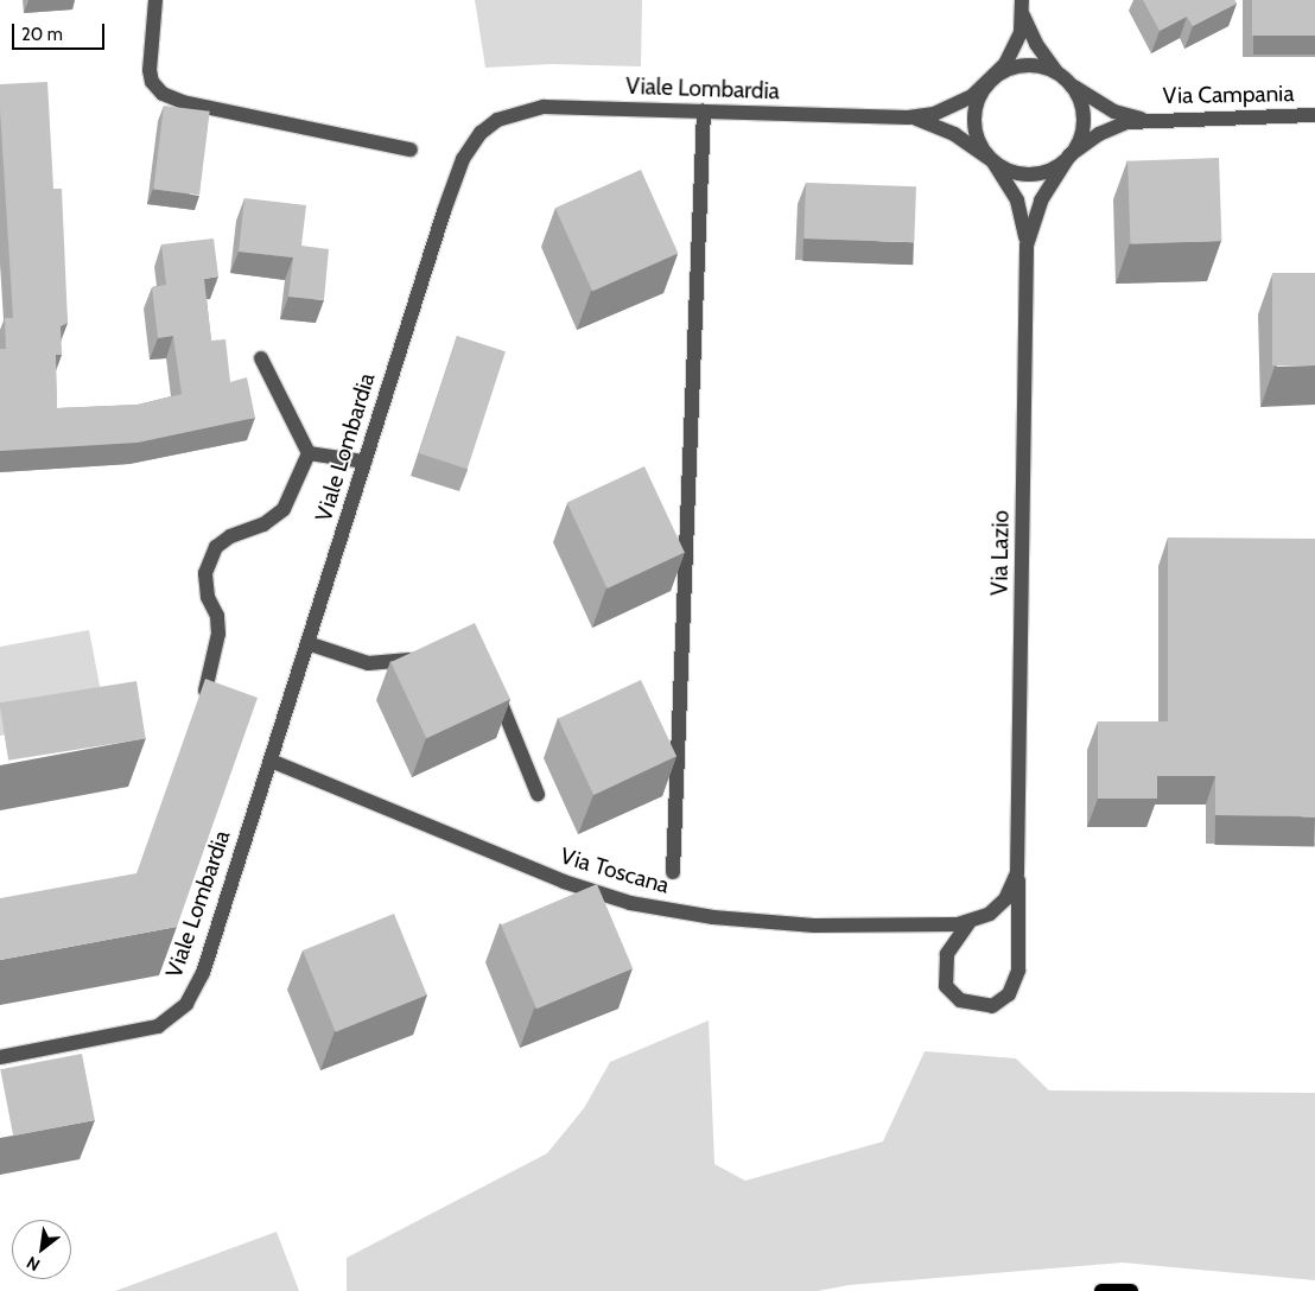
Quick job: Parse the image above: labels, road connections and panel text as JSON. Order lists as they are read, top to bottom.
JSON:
{
  "streets": {
    "street": [
      "Viale Lombardia",
      "Via Campania",
      "Via Lazio",
      "Via Toscana"
    ]
  },
  "crossings": [
    ["Viale Lombardia", "Via Campania"],
    ["Viale Lombardia", "Via Lazio"],
    ["Viale Lombardia", "Via Toscana"],
    ["Via Campania", "Via Lazio"],
    ["Via Lazio", "Via Toscana"]
  ],
  "scale_bar": "20 m",
  "north": "bottom left"
}
